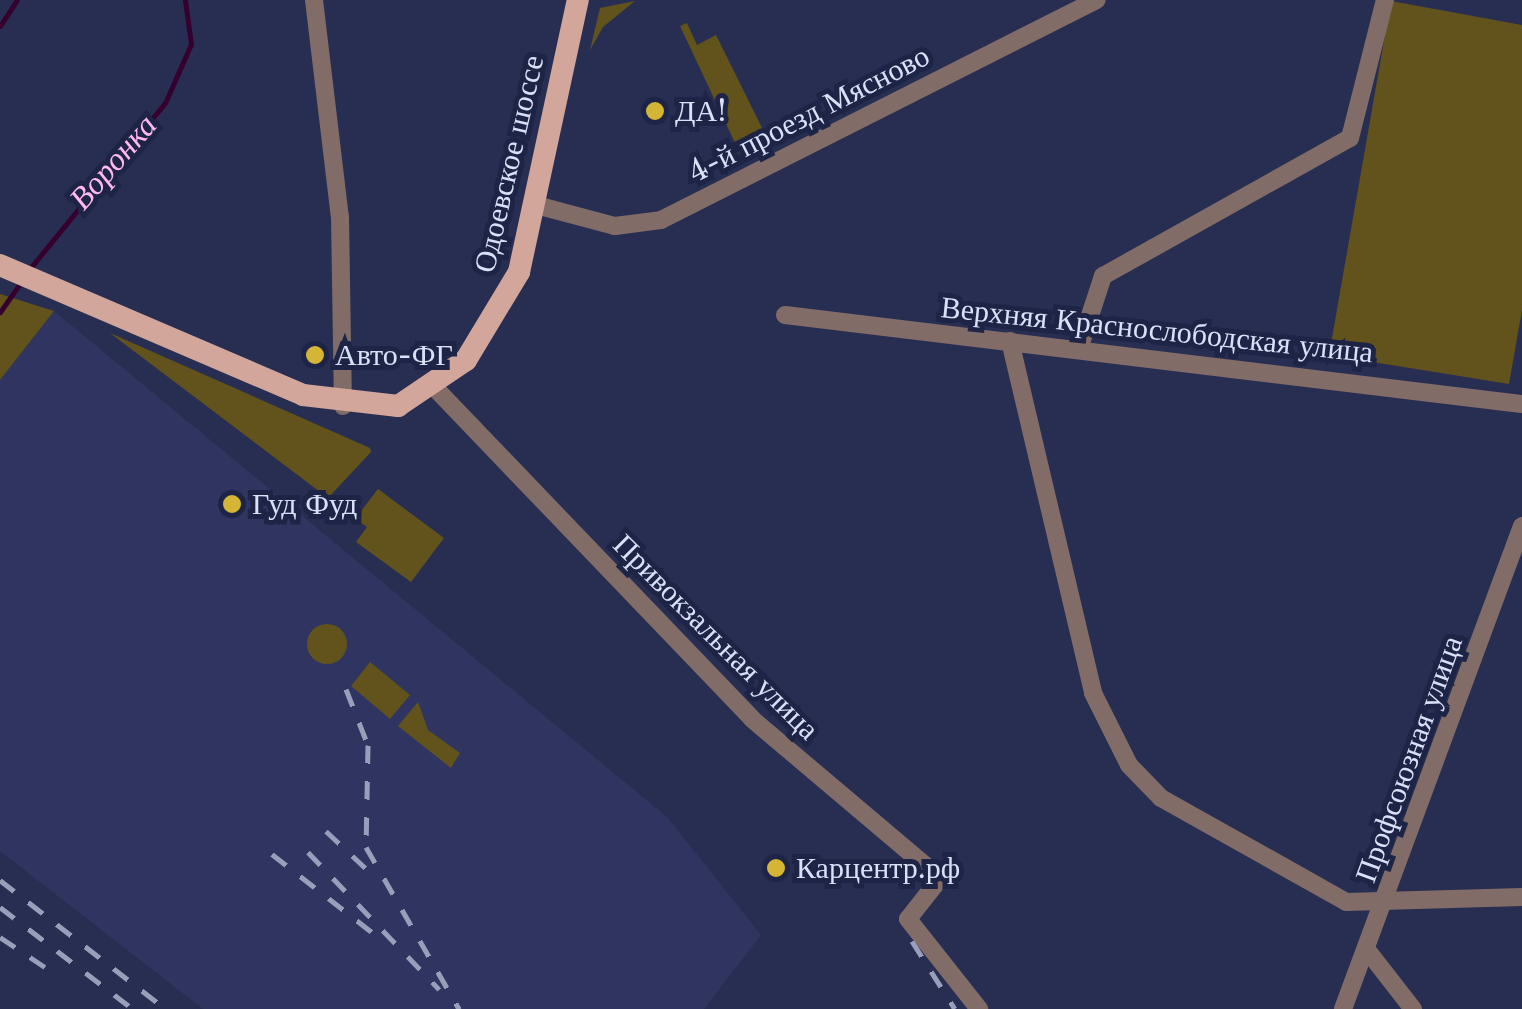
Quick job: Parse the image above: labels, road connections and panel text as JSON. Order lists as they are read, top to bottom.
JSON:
{
  "streets": {
    "main road": ["Одоевское шоссе"],
    "street": [
      "4-й проезд Мясново",
      "Верхняя Краснослободская улица",
      "Привокзальная улица",
      "Профсоюзная улица"
    ]
  },
  "crossings": [
    ["4-й проезд Мясново", "Одоевское шоссе"],
    ["Одоевское шоссе", "Привокзальная улица"]
  ],
  "water": ["Воронка"],
  "places": [
    "ДА!",
    "Авто-ФГ",
    "Гуд Фуд",
    "Карцентр.рф"
  ]
}
